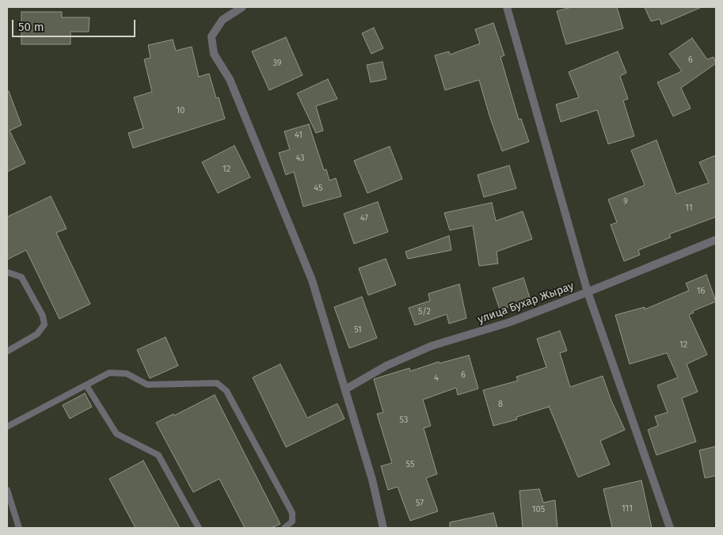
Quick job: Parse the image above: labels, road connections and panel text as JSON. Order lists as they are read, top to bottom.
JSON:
{
  "streets": {
    "street": ["улица Бухар Жырау"]
  },
  "house_numbers": [
    "6",
    "39",
    "10",
    "41",
    "43",
    "12",
    "45",
    "9",
    "11",
    "47",
    "16",
    "5/2",
    "51",
    "12",
    "6",
    "4",
    "8",
    "53",
    "55",
    "57",
    "111",
    "105"
  ],
  "scale_bar": "50 m"
}
